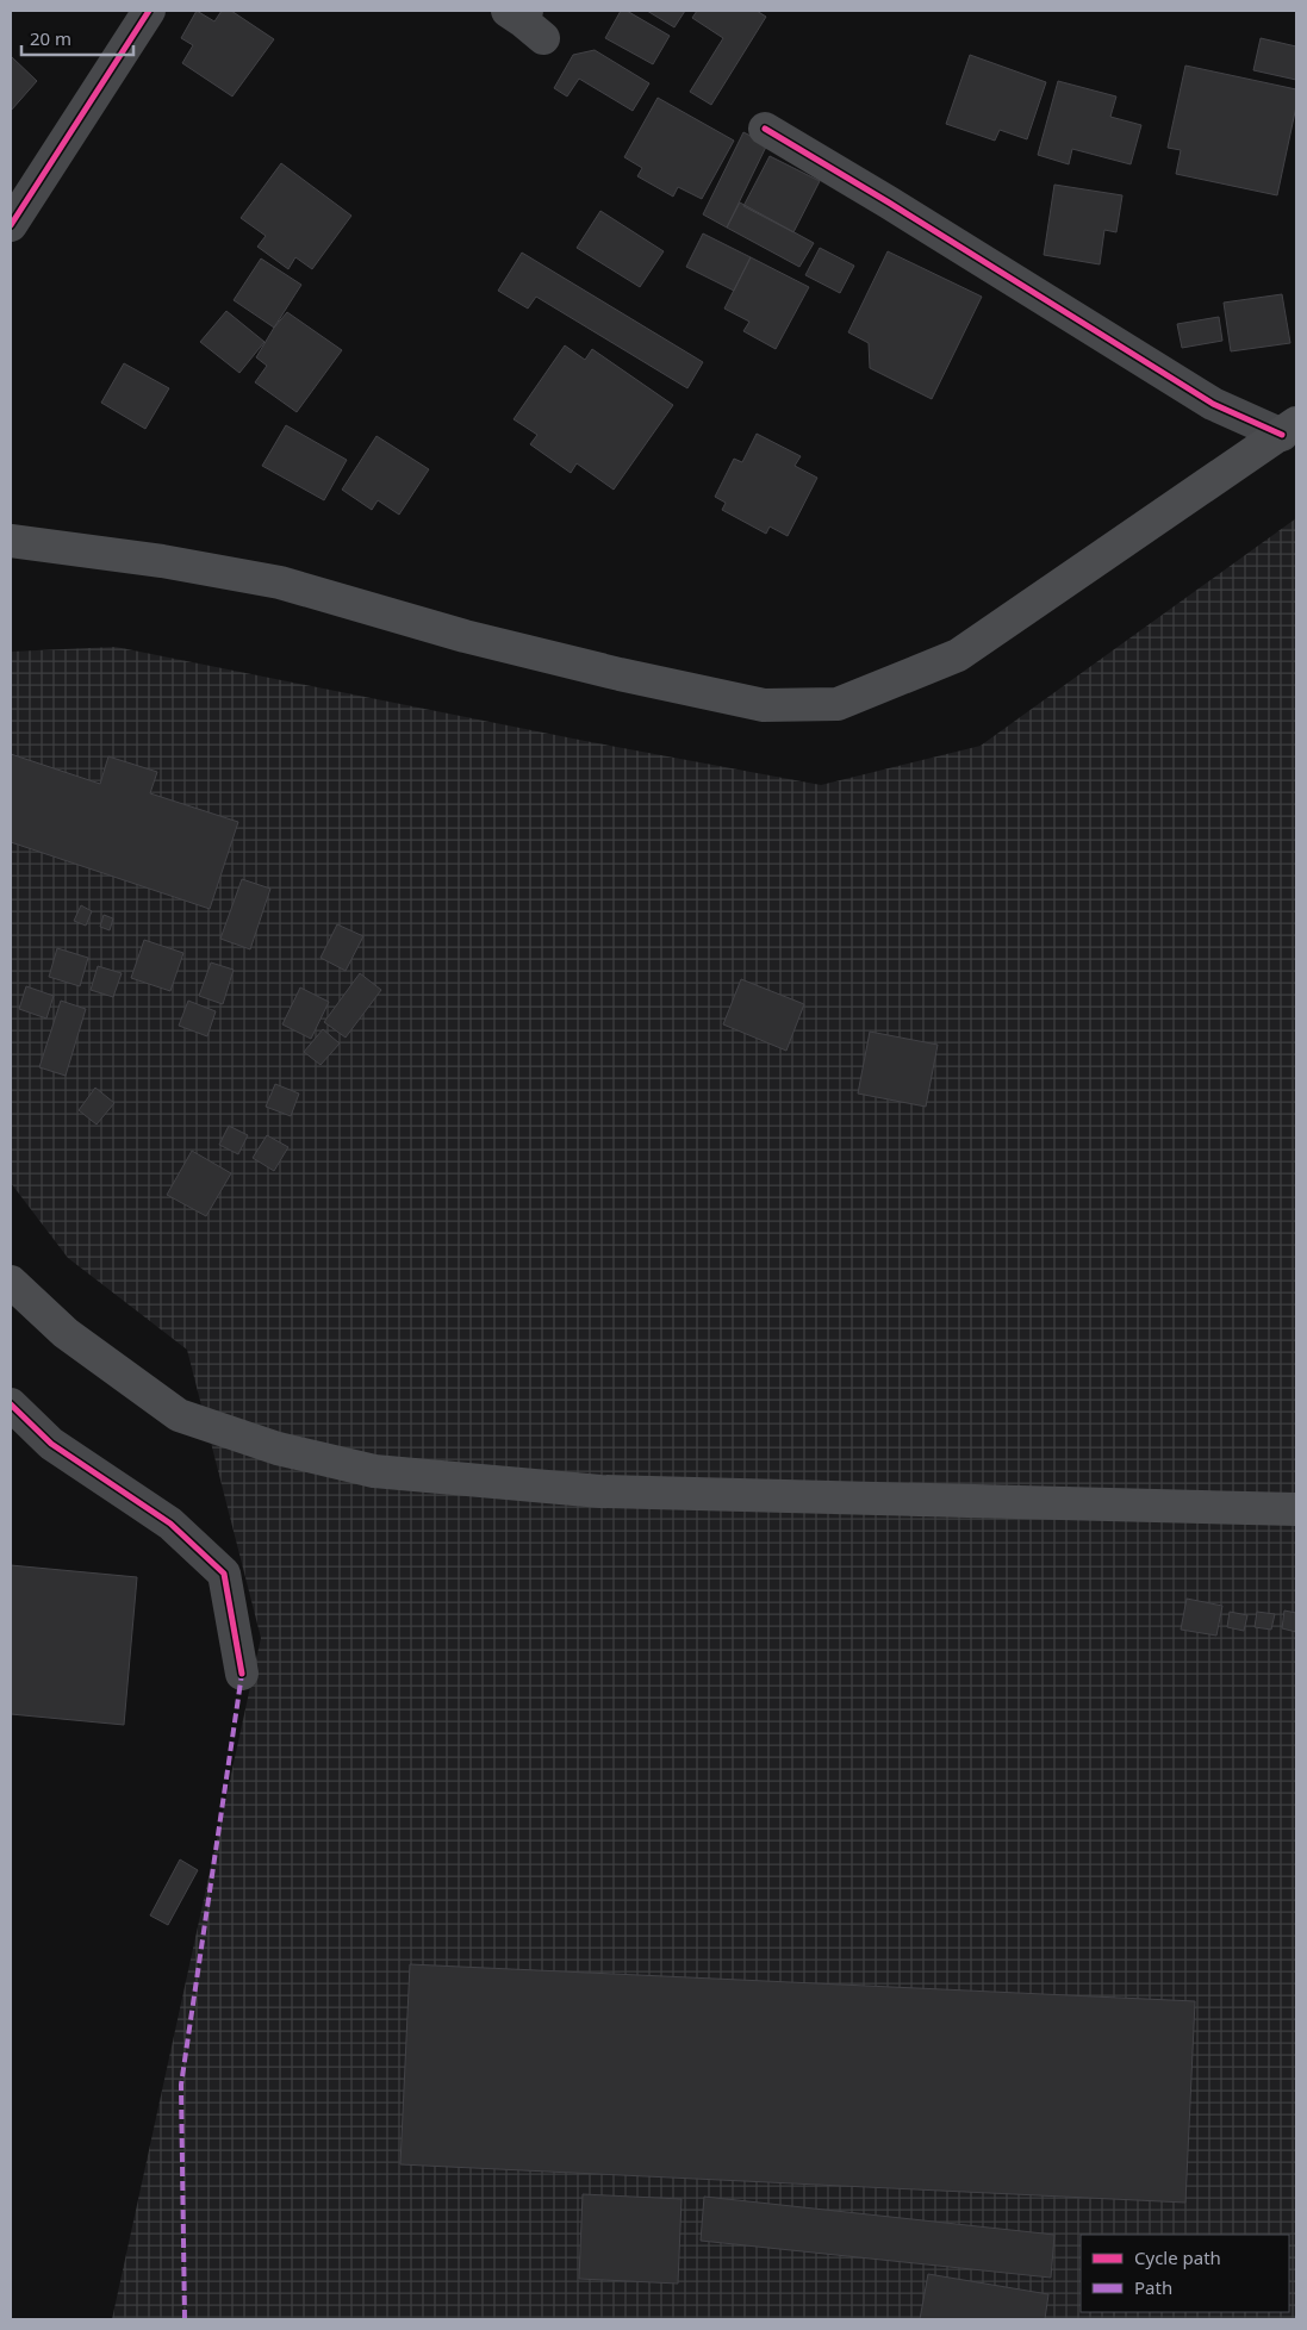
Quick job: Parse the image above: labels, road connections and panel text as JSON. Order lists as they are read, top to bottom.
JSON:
{
  "legend": ["Cycle path", "Path"],
  "scale_bar": "20 m"
}
